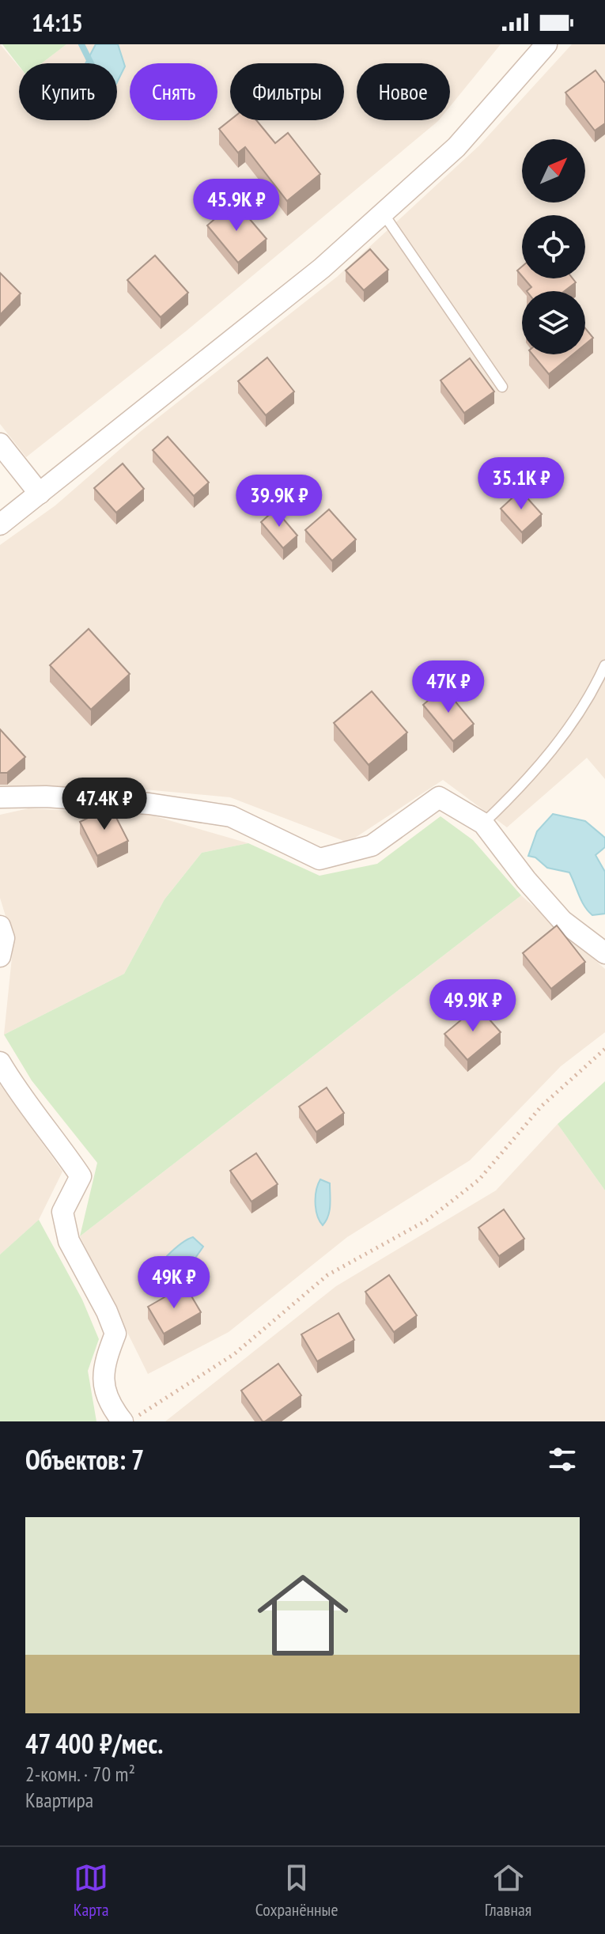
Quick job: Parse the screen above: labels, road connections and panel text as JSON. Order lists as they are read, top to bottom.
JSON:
{
  "north": "top right",
  "page": {
    "status": "14:15",
    "chip": [
      "Купить",
      "Снять",
      "Фильтры",
      "Новое"
    ],
    "price": [
      "45.9K ₽",
      "35.1K ₽",
      "39.9K ₽",
      "47K ₽",
      "47.4K ₽",
      "49.9K ₽",
      "49K ₽"
    ],
    "heading": "Объектов: 7",
    "list": [
      {
        "name": "47 400 ₽/мес.",
        "note": "2-комн. · 70 m² · Квартира"
      }
    ],
    "tabs": ["Карта", "Сохранённые", "Главная"]
  }
}
